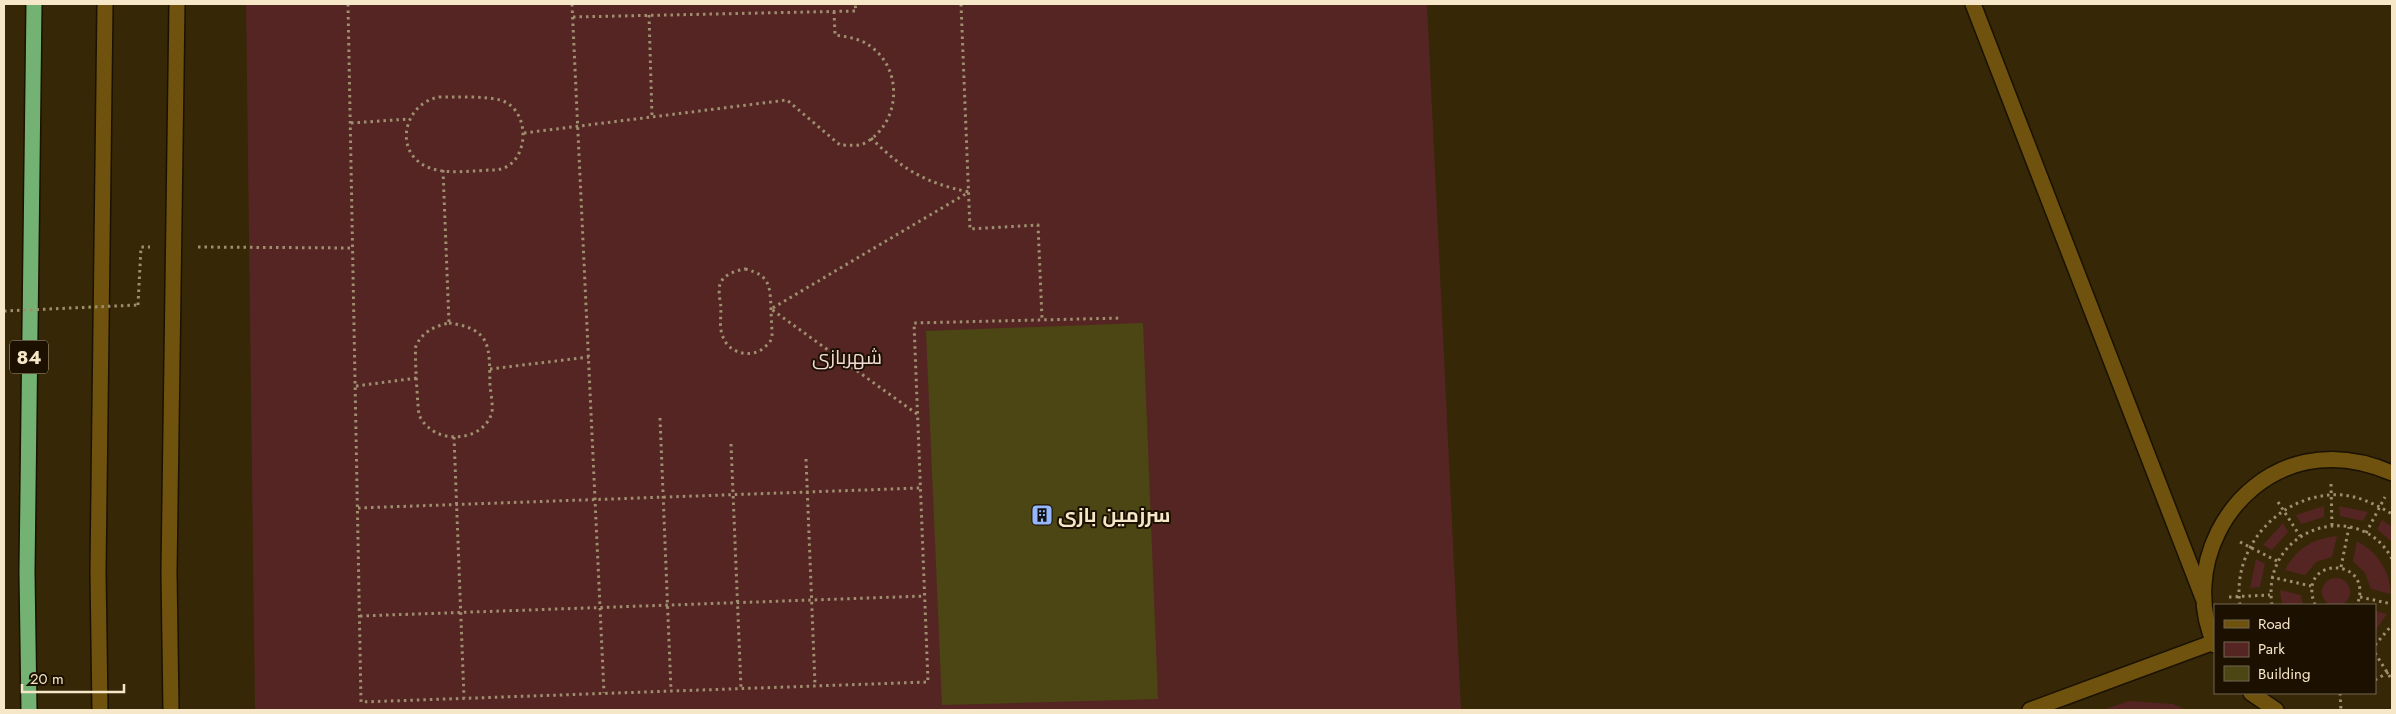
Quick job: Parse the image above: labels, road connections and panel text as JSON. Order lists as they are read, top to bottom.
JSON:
{
  "streets": {
    "highway": ["84"]
  },
  "parks": ["شهربازی"],
  "places": {
    "building": ["سرزمین بازی"]
  },
  "legend": ["Road", "Park", "Building"],
  "scale_bar": "20 m"
}
